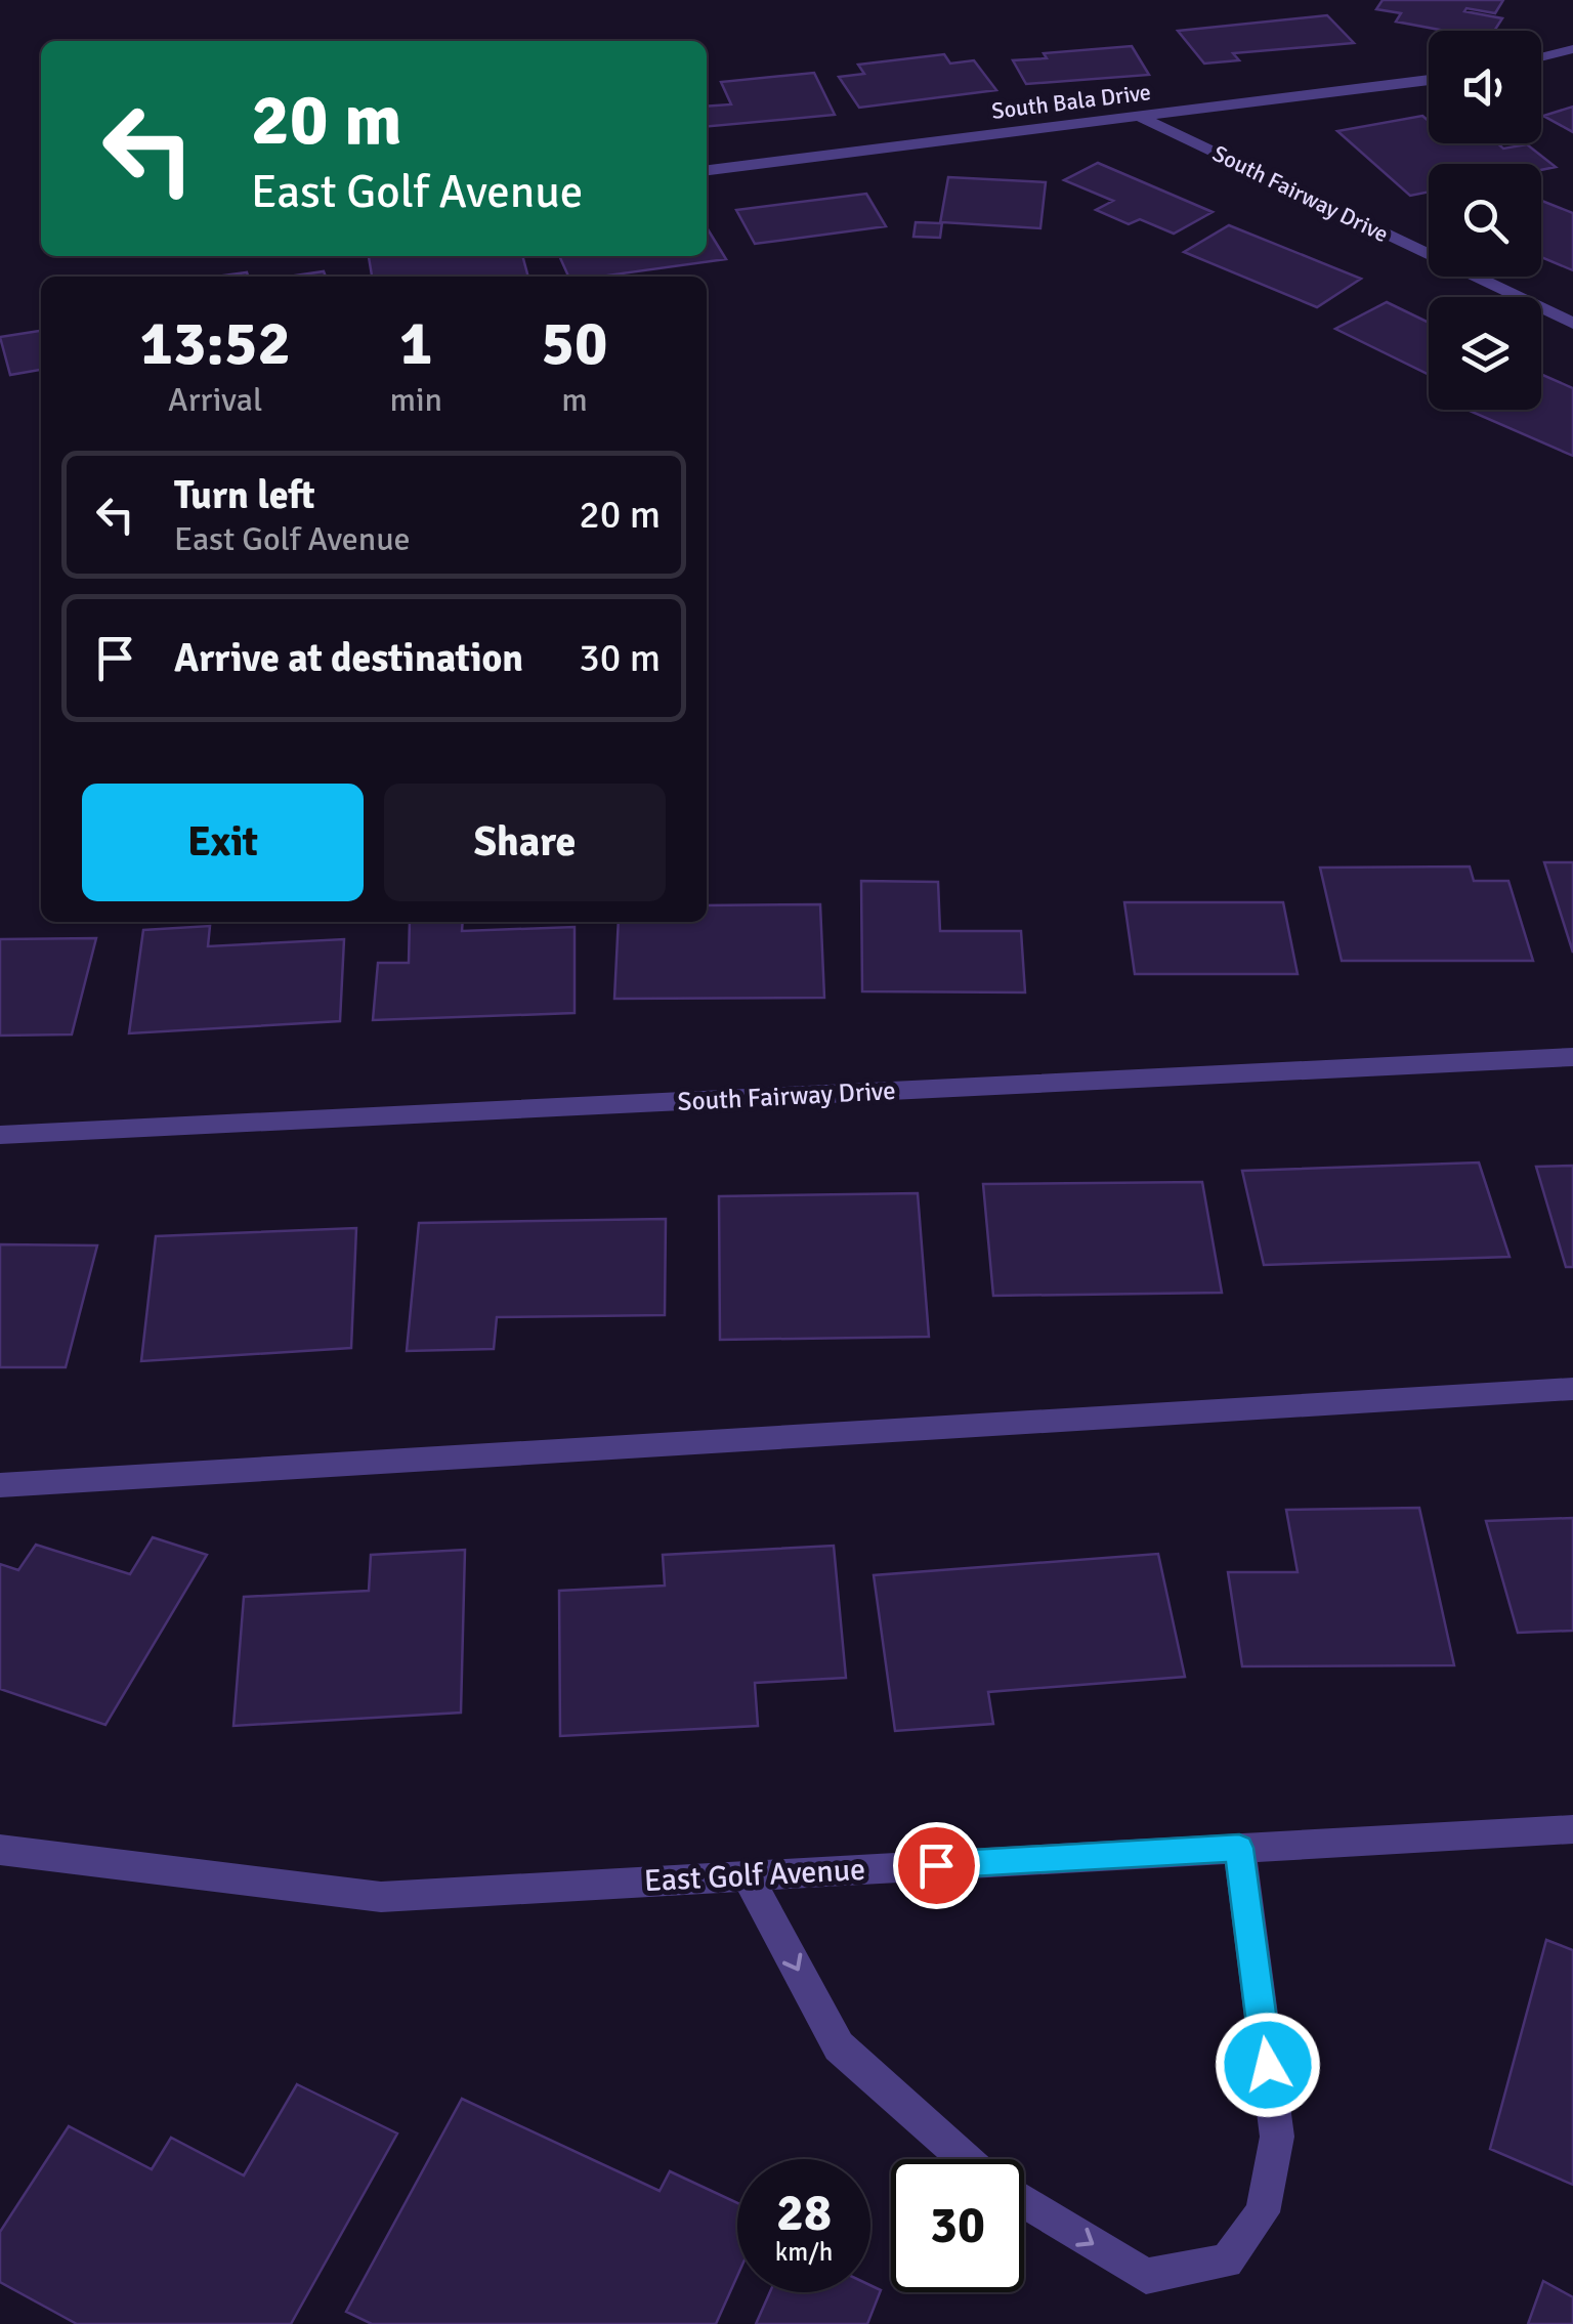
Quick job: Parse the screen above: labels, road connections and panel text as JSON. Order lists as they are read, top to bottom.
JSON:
{
  "streets": {
    "street": ["South Bala Drive", "South Fairway Drive", "East Golf Avenue"]
  },
  "crossings": [
    ["South Bala Drive", "South Fairway Drive"]
  ],
  "page": {
    "turn": ["20 m", "East Golf Avenue"],
    "eta": [
      "13:52",
      "Arrival",
      "1",
      "min",
      "50",
      "m"
    ],
    "list": [
      {
        "name": "Turn left",
        "note": "East Golf Avenue",
        "value": "20 m"
      },
      {
        "name": "Arrive at destination",
        "value": "30 m"
      }
    ],
    "buttons": ["Exit", "Share"],
    "speed": "28 km/h",
    "limit": "30"
  }
}
